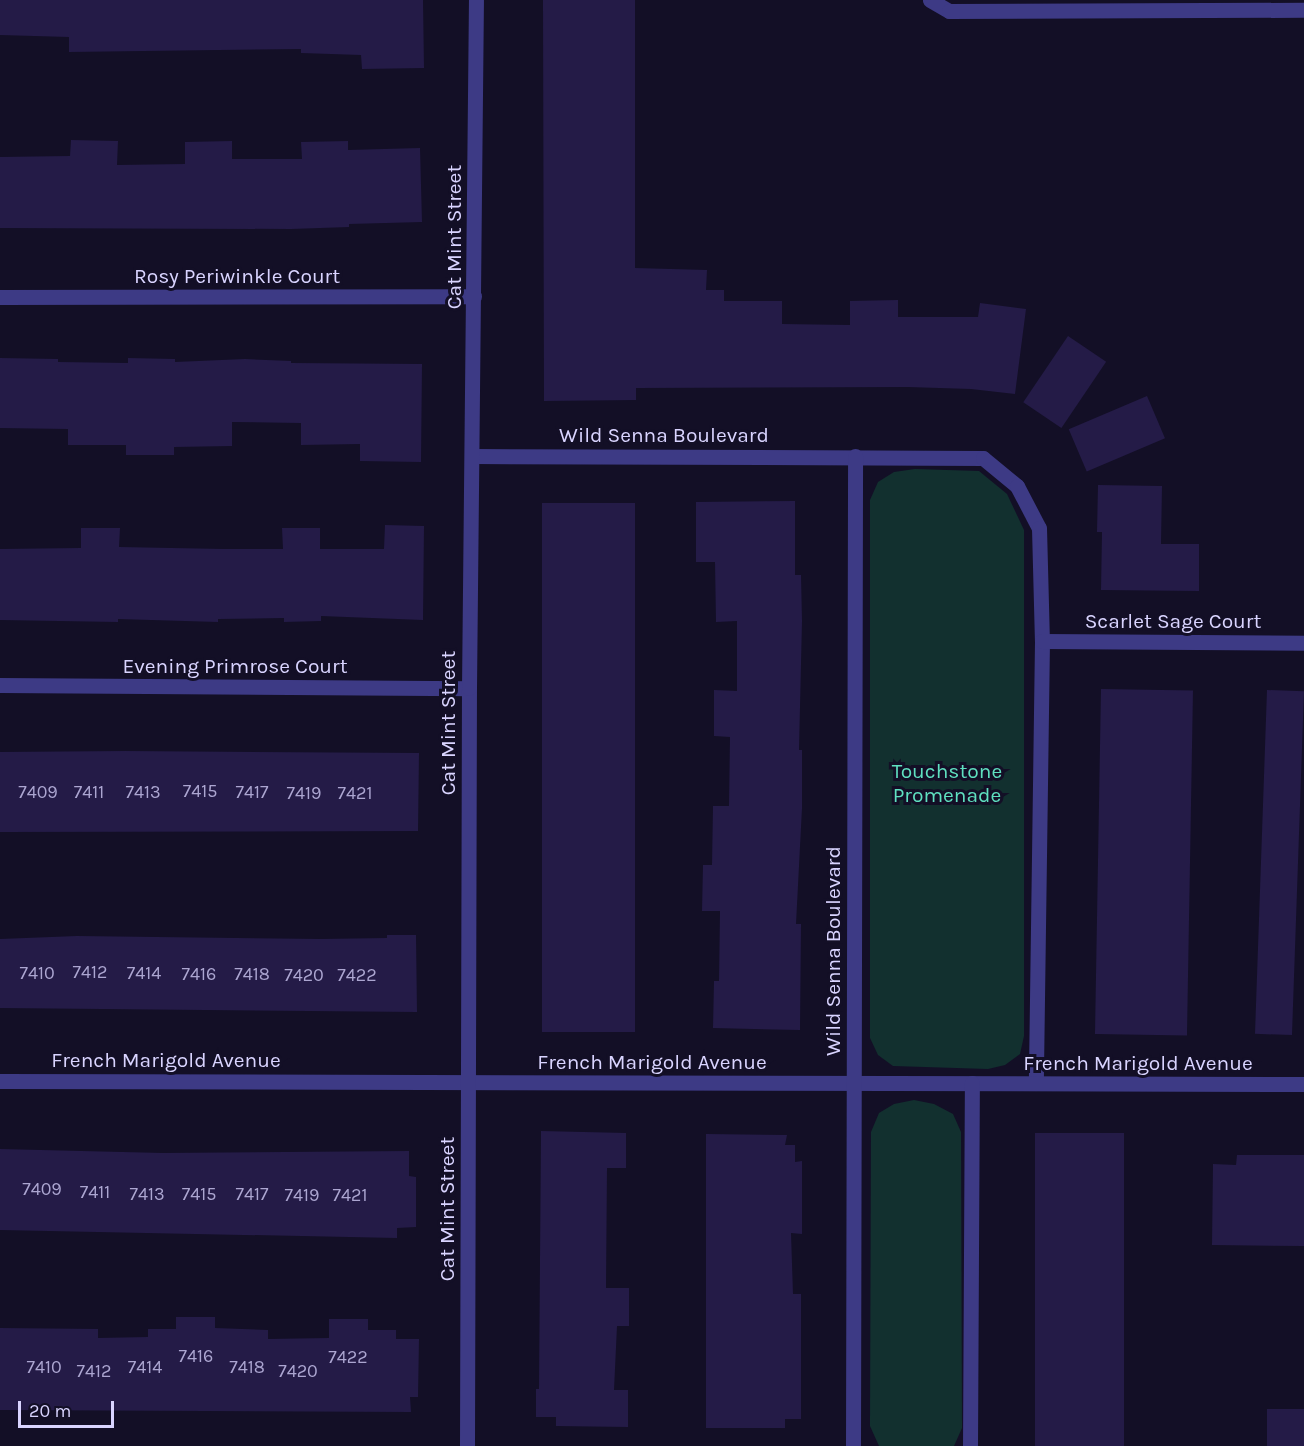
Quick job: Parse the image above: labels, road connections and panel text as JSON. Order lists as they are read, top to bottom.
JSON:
{
  "streets": {
    "street": [
      "Cat Mint Street",
      "Rosy Periwinkle Court",
      "Wild Senna Boulevard",
      "Scarlet Sage Court",
      "Evening Primrose Court",
      "French Marigold Avenue"
    ]
  },
  "crossings": [
    ["Cat Mint Street", "Rosy Periwinkle Court"],
    ["Cat Mint Street", "Wild Senna Boulevard"],
    ["Cat Mint Street", "Evening Primrose Court"],
    ["Cat Mint Street", "French Marigold Avenue"],
    ["Wild Senna Boulevard", "Scarlet Sage Court"],
    ["Wild Senna Boulevard", "French Marigold Avenue"]
  ],
  "parks": ["Touchstone Promenade"],
  "house_numbers": [
    "7415",
    "7409",
    "7411",
    "7413",
    "7417",
    "7419",
    "7421",
    "7412",
    "7410",
    "7414",
    "7416",
    "7418",
    "7420",
    "7422",
    "7409",
    "7411",
    "7413",
    "7415",
    "7417",
    "7419",
    "7421",
    "7416",
    "7422",
    "7410",
    "7414",
    "7418",
    "7412",
    "7420"
  ],
  "scale_bar": "20 m"
}
